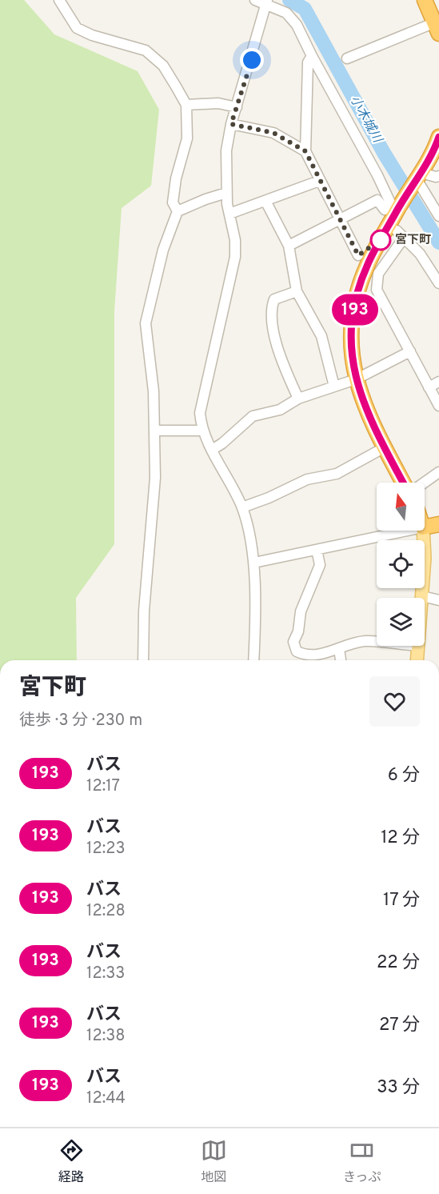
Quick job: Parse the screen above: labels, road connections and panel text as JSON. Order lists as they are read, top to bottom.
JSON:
{
  "water": ["小木城川"],
  "places": ["宮下町"],
  "lines": ["bus line 193"],
  "north": "top",
  "page": {
    "on_map": "193",
    "heading": ["宮下町", "徒歩 · 3 分 · 230 m"],
    "list": [
      {
        "mark": "193",
        "name": "バス",
        "note": "12:17",
        "value": "6 分"
      },
      {
        "mark": "193",
        "name": "バス",
        "note": "12:23",
        "value": "12 分"
      },
      {
        "mark": "193",
        "name": "バス",
        "note": "12:28",
        "value": "17 分"
      },
      {
        "mark": "193",
        "name": "バス",
        "note": "12:33",
        "value": "22 分"
      },
      {
        "mark": "193",
        "name": "バス",
        "note": "12:38",
        "value": "27 分"
      },
      {
        "mark": "193",
        "name": "バス",
        "note": "12:44",
        "value": "33 分"
      }
    ],
    "tabs": ["経路", "地図", "きっぷ"]
  }
}
